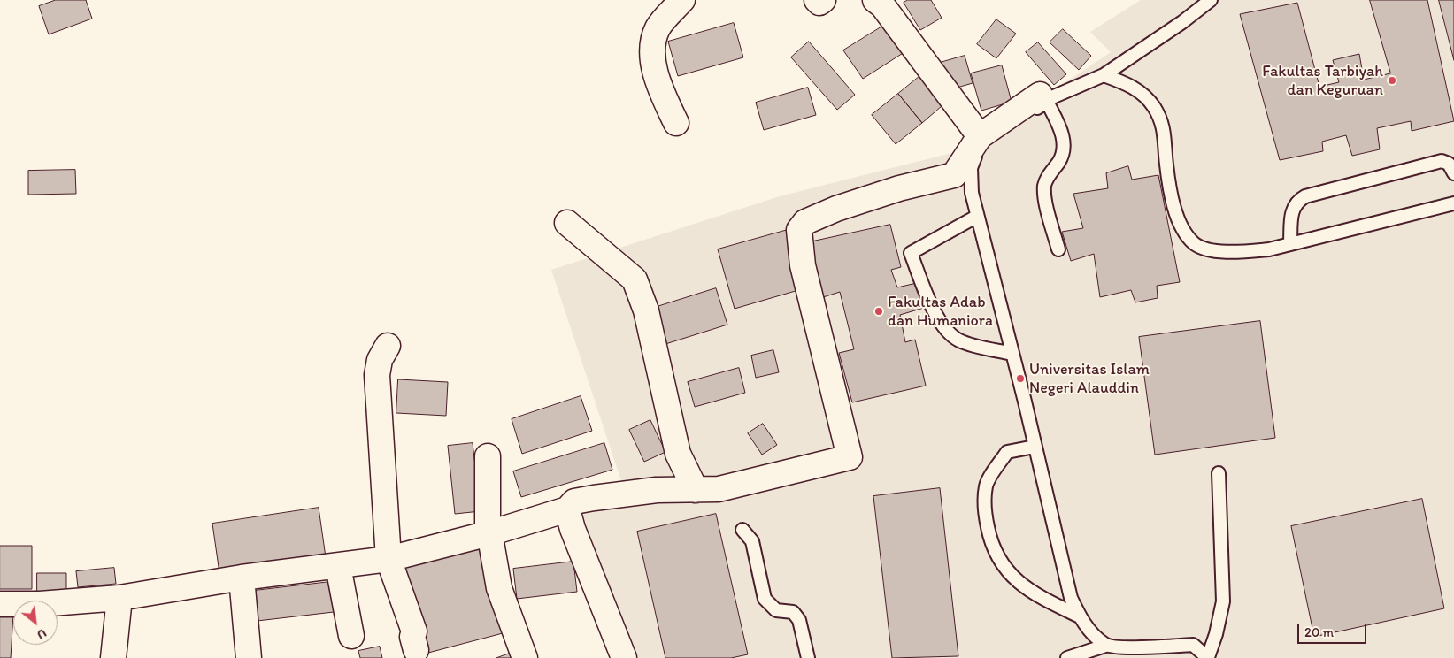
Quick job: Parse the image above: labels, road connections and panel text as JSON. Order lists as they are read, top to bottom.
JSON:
{
  "places": ["Fakultas Tarbiyah dan Keguruan", "Fakultas Adab dan Humaniora", "Universitas Islam Negeri Alauddin"],
  "scale_bar": "20 m",
  "north": "bottom right"
}
